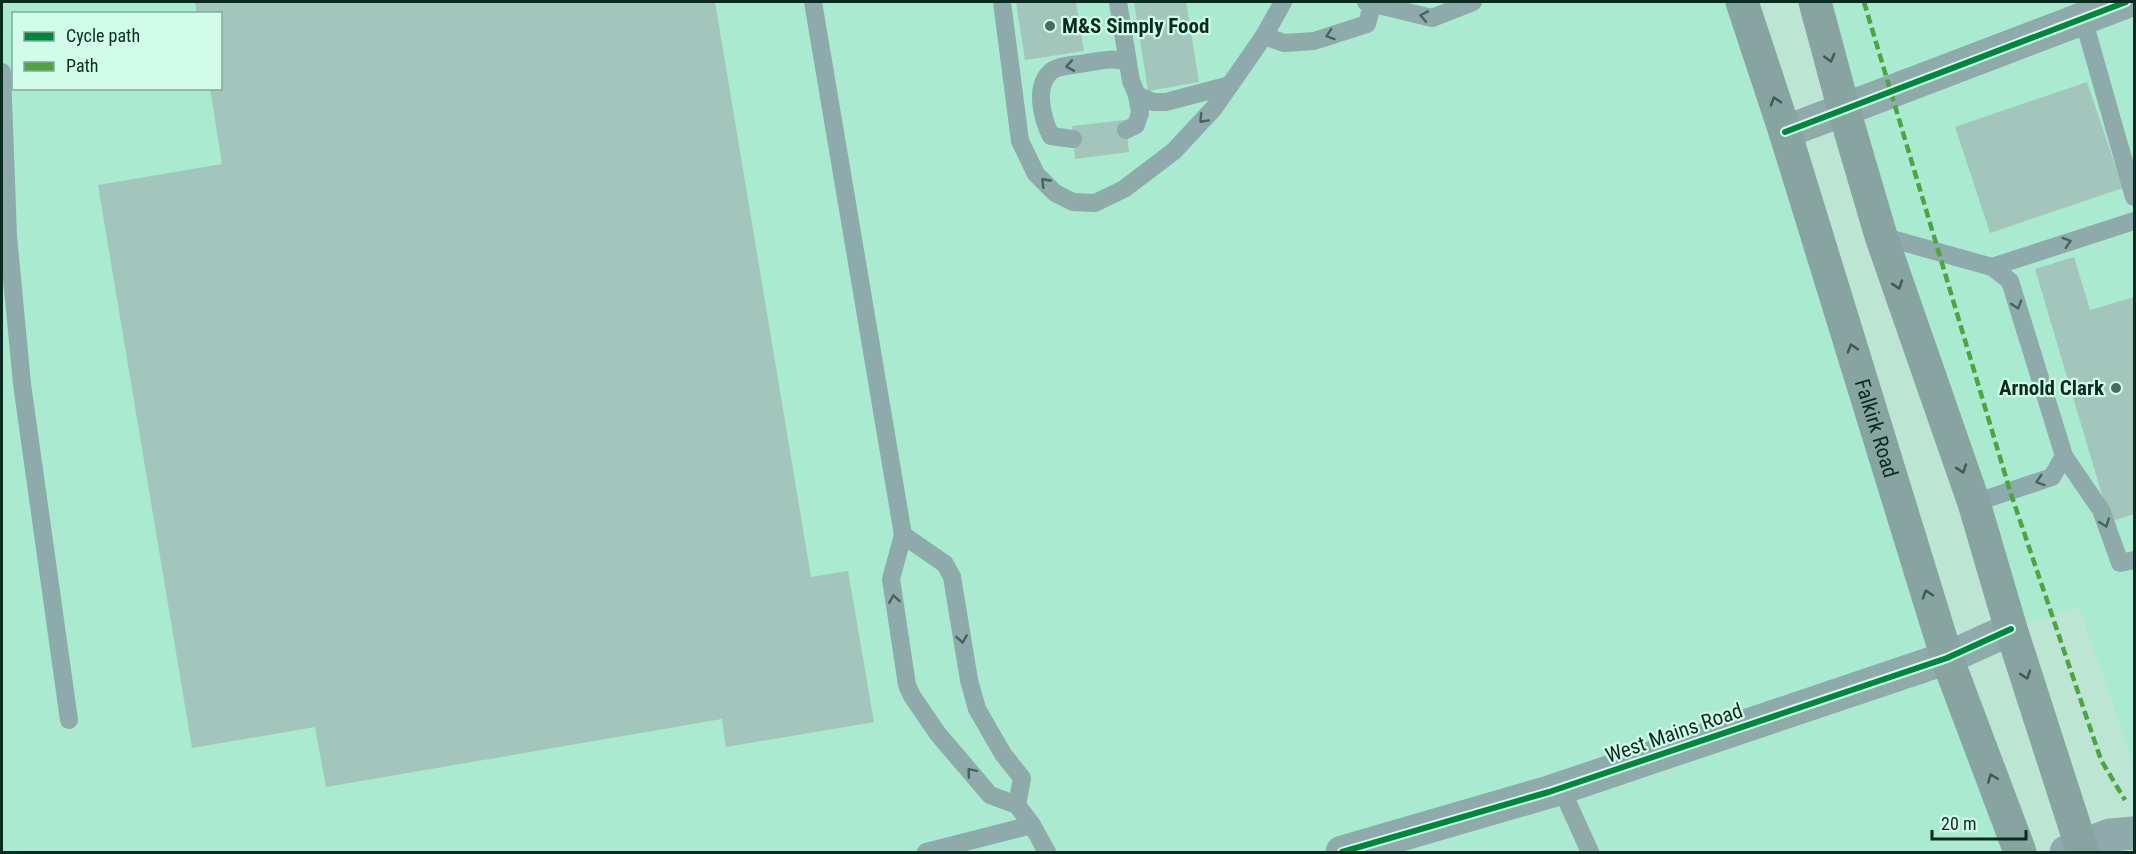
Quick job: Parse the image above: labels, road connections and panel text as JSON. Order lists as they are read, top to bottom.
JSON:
{
  "streets": {
    "main road": ["Falkirk Road"],
    "street": ["West Mains Road"]
  },
  "crossings": [
    ["Falkirk Road", "West Mains Road"]
  ],
  "places": ["M&S Simply Food", "Arnold Clark"],
  "legend": ["Cycle path", "Path"],
  "scale_bar": "20 m"
}
